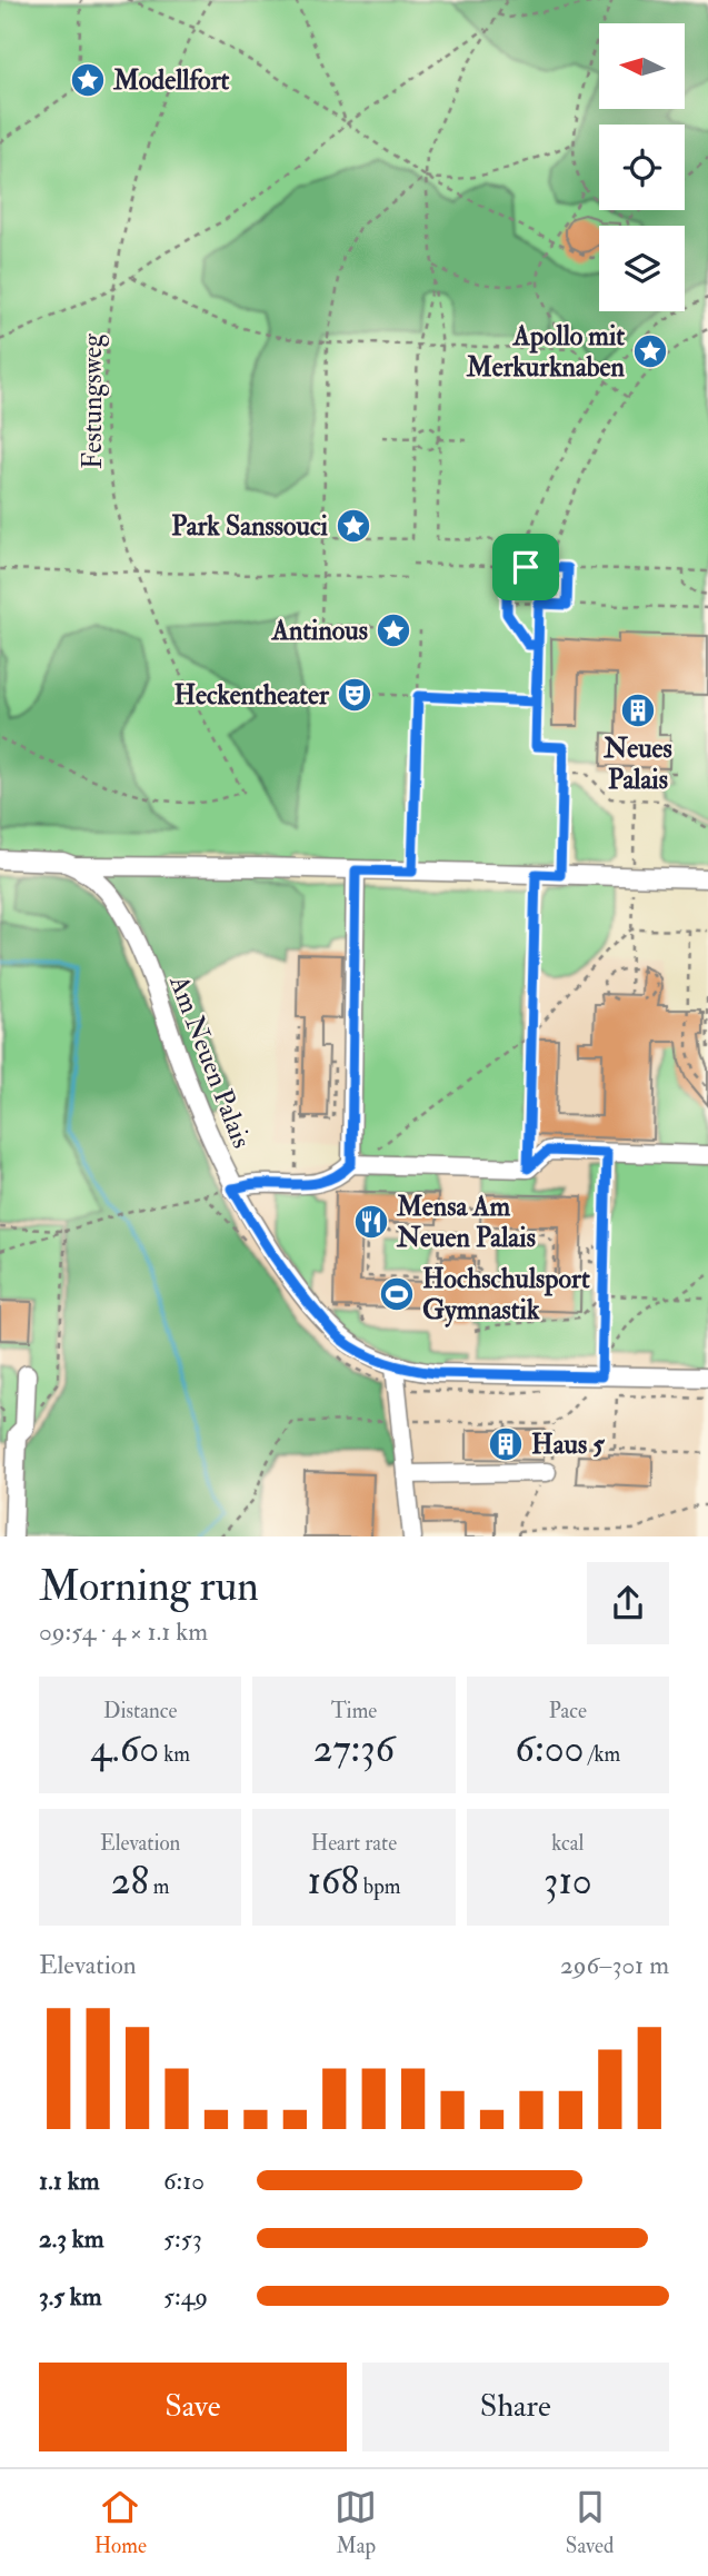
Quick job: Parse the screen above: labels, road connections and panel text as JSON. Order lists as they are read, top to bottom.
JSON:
{
  "streets": {
    "street": ["Am Neuen Palais"],
    "path": ["Festungsweg"]
  },
  "places": {
    "place": [
      "Modellfort",
      "Apollo mit Merkurknaben",
      "Park Sanssouci",
      "Antinous"
    ],
    "theatre": ["Heckentheater"],
    "building": ["Neues Palais", "Haus 5"],
    "restaurant": ["Mensa Am Neuen Palais"],
    "sports": ["Hochschulsport Gymnastik"]
  },
  "north": "left",
  "page": {
    "heading": ["Morning run", "09:54 · 4 × 1.1 km"],
    "stats": [
      ["Distance", "4.60 km"],
      ["Time", "27:36"],
      ["Pace", "6:00 /km"],
      ["Elevation", "28 m"],
      ["Heart rate", "168 bpm"],
      ["kcal", "310"]
    ],
    "chart": ["Elevation", "296–301 m"],
    "list": [
      {
        "name": "1.1 km",
        "note": "6:10"
      },
      {
        "name": "2.3 km",
        "note": "5:53"
      },
      {
        "name": "3.5 km",
        "note": "5:49"
      }
    ],
    "buttons": ["Save", "Share"],
    "tabs": ["Home", "Map", "Saved"]
  }
}
